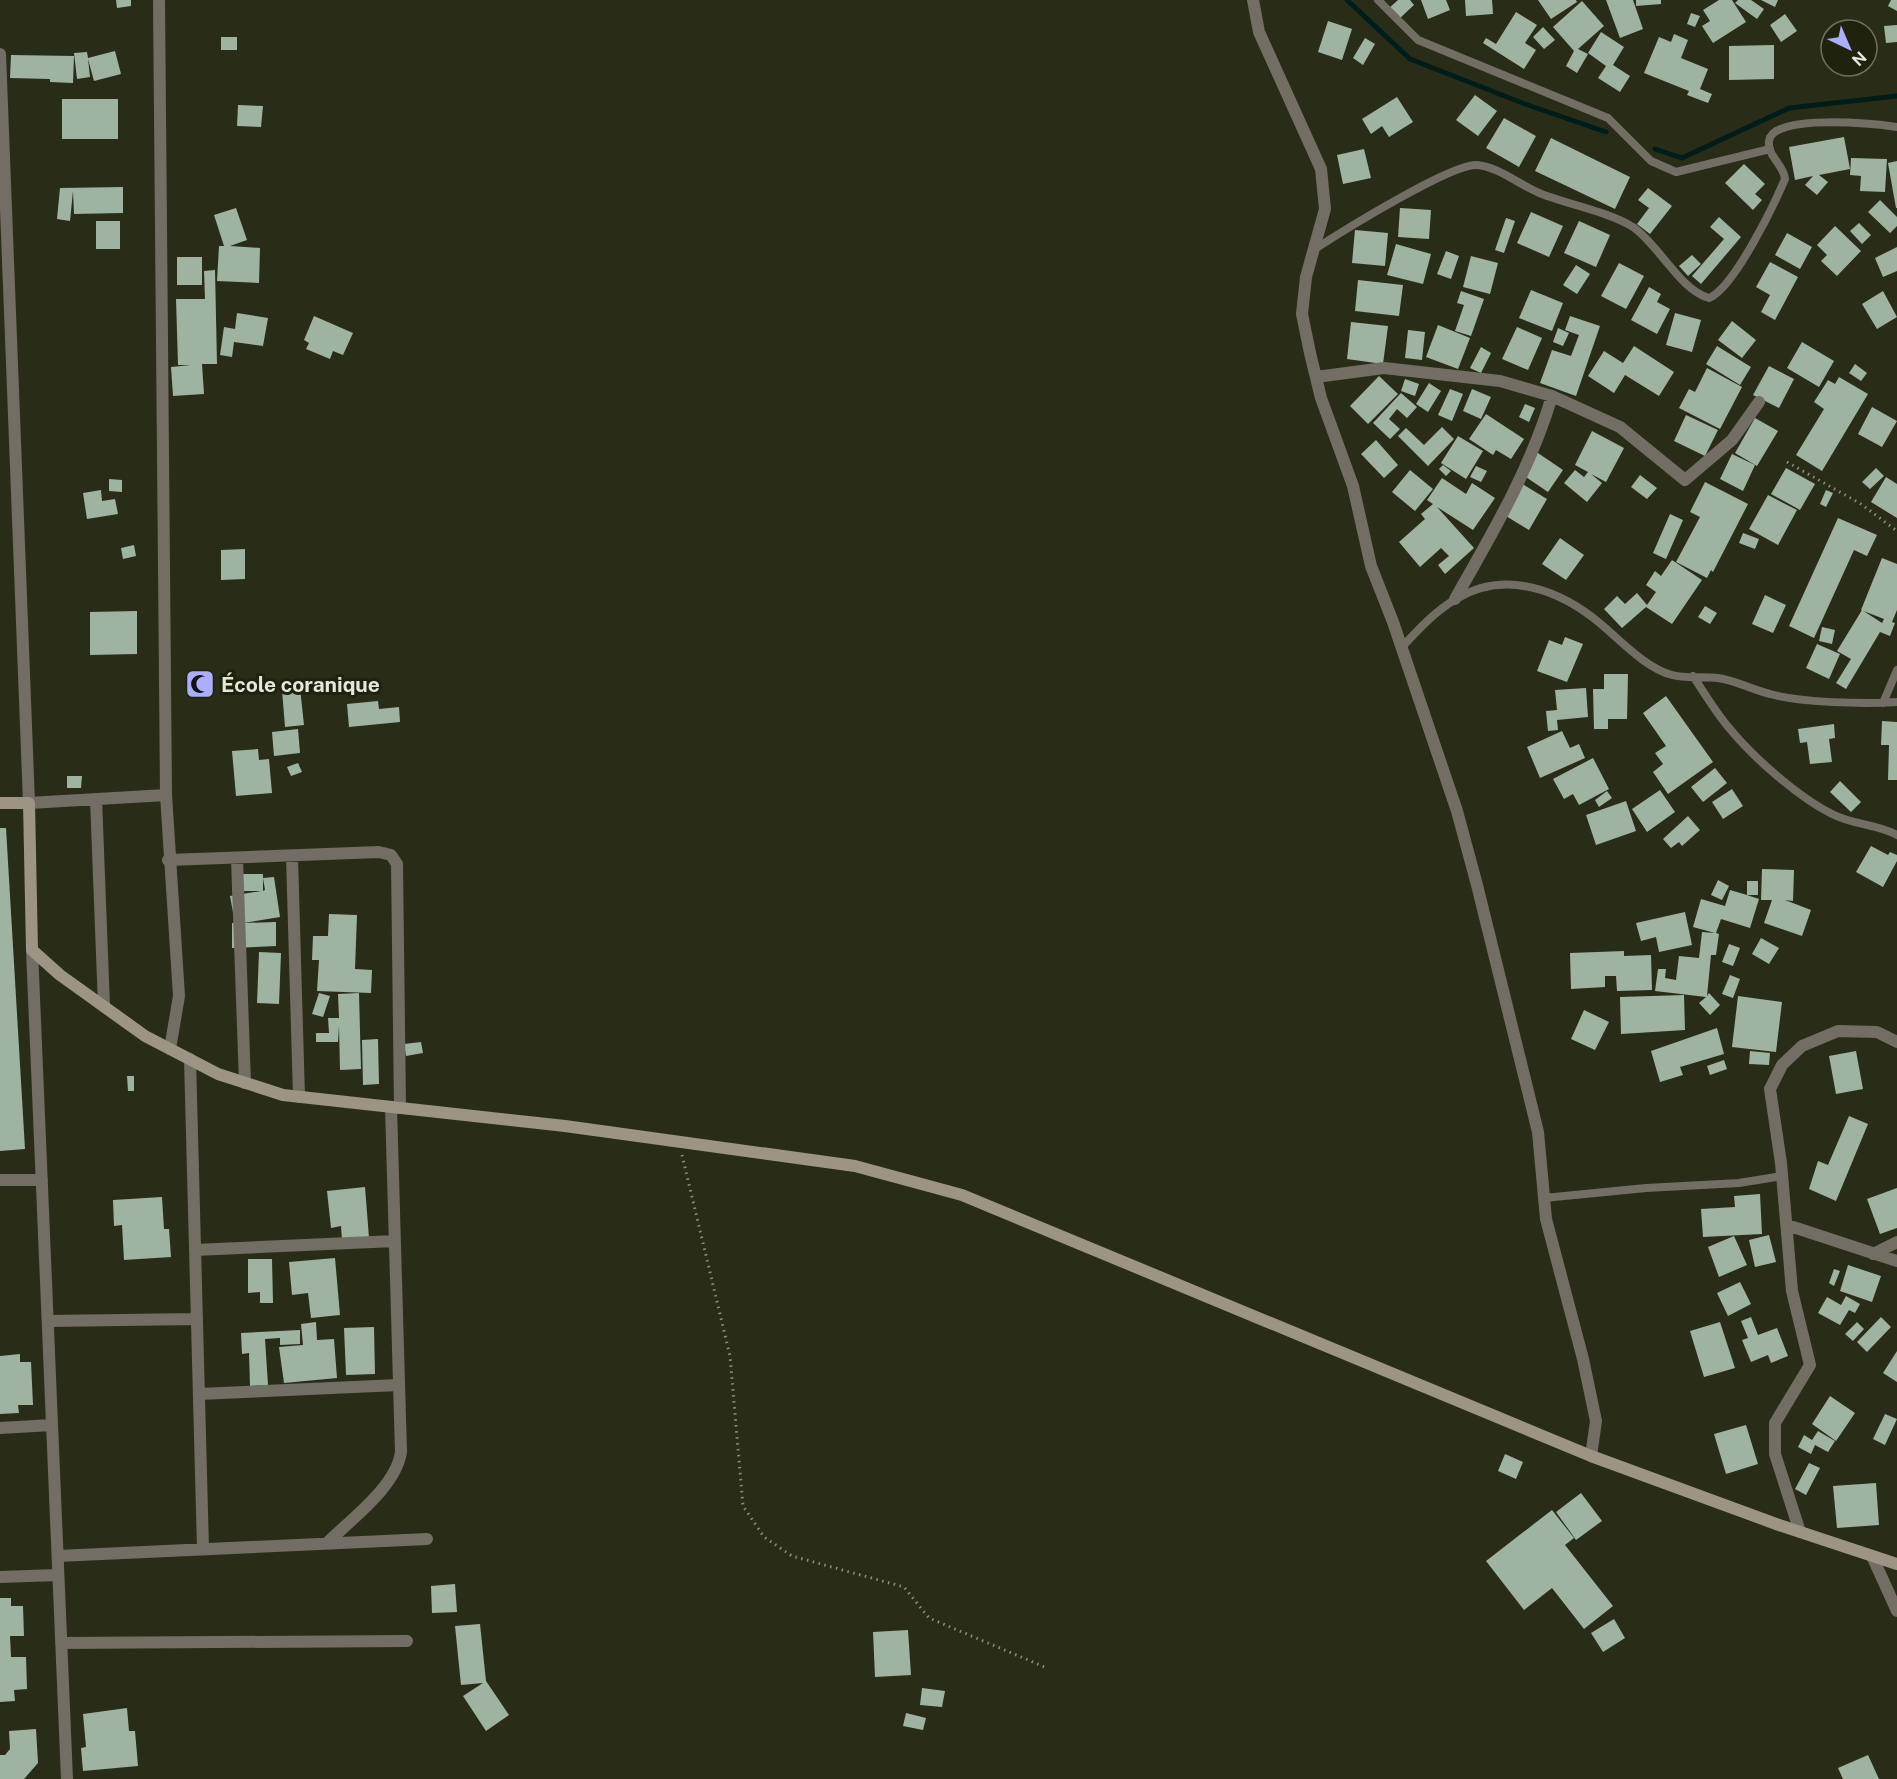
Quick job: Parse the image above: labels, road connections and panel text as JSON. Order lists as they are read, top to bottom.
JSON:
{
  "places": {
    "mosque": ["École coranique"]
  },
  "north": "bottom right"
}
